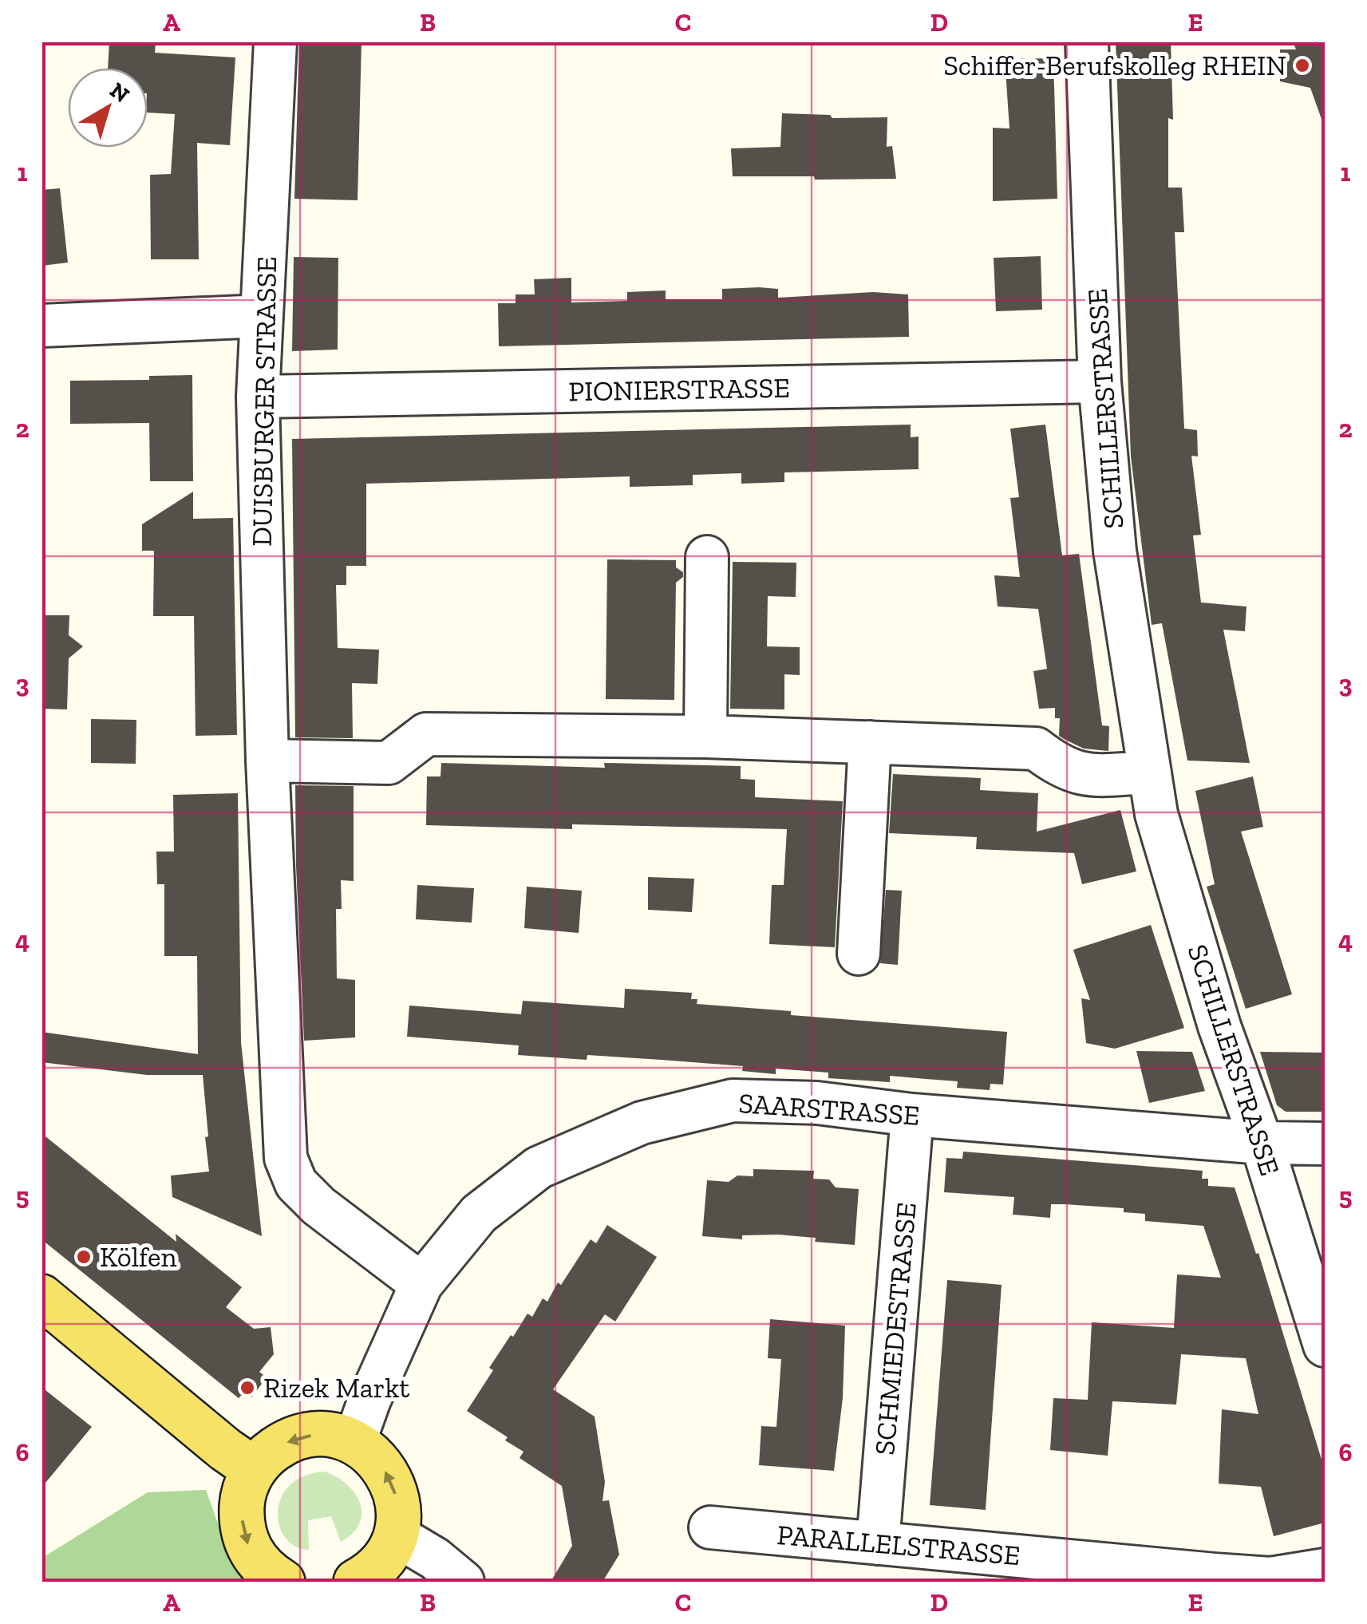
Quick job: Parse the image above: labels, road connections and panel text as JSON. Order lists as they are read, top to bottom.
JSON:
{
  "streets": {
    "street": [
      "PIONIERSTRASSE",
      "DUISBURGER STRASSE",
      "SCHILLERSTRASSE",
      "SAARSTRASSE",
      "SCHMIEDESTRASSE",
      "PARALLELSTRASSE"
    ]
  },
  "crossings": [
    ["PIONIERSTRASSE", "DUISBURGER STRASSE"],
    ["PIONIERSTRASSE", "SCHILLERSTRASSE"],
    ["DUISBURGER STRASSE", "SAARSTRASSE"],
    ["SCHILLERSTRASSE", "SAARSTRASSE"],
    ["SAARSTRASSE", "SCHMIEDESTRASSE"],
    ["SCHMIEDESTRASSE", "PARALLELSTRASSE"]
  ],
  "places": ["Schiffer-Berufskolleg RHEIN", "Kölfen", "Rizek Markt"],
  "north": "top right",
  "grid": {
    "columns": [
      "A",
      "B",
      "C",
      "D",
      "E"
    ],
    "rows": [
      "1",
      "2",
      "3",
      "4",
      "5",
      "6"
    ]
  }
}
